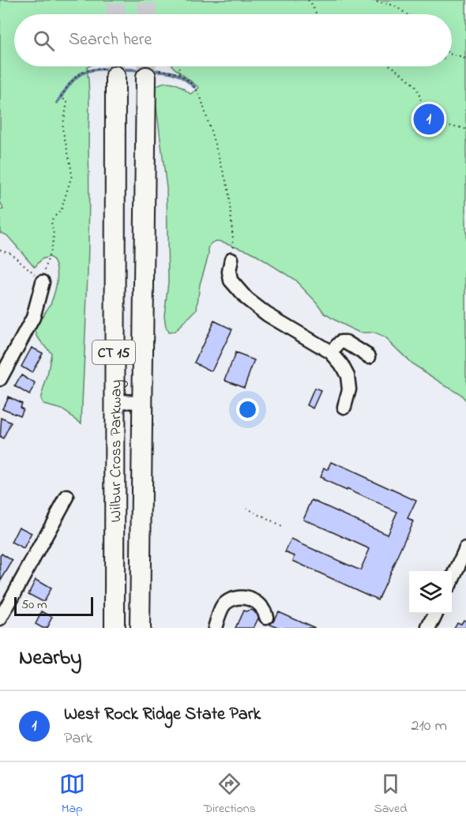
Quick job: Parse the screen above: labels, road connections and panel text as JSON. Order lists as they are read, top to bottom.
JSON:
{
  "streets": {
    "highway": ["CT 15", "Wilbur Cross Parkway"]
  },
  "scale_bar": "50 m",
  "page": {
    "search": "Search here",
    "pins": "1",
    "scale": "50 m",
    "heading": "Nearby",
    "list": [
      {
        "mark": "1",
        "name": "West Rock Ridge State Park",
        "note": "Park",
        "value": "210 m"
      }
    ],
    "nav": ["Map", "Directions", "Saved"]
  }
}
